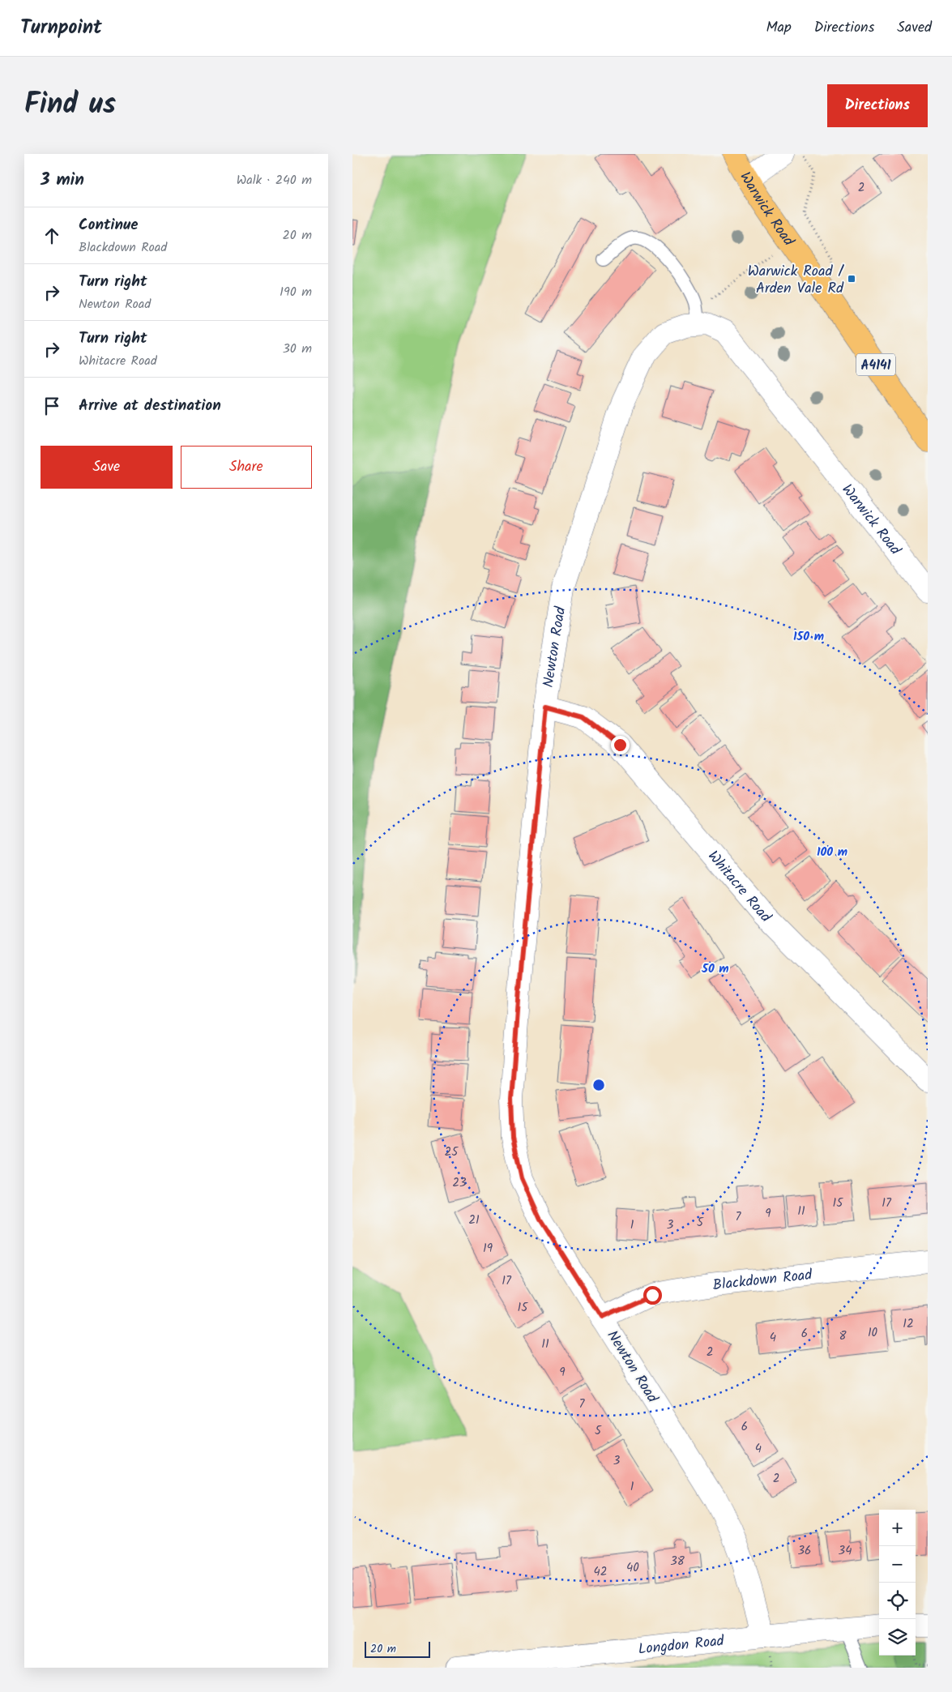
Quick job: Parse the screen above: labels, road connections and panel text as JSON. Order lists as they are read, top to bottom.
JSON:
{
  "streets": {
    "main road": ["Warwick Road", "A4141"],
    "street": [
      "Newton Road",
      "Whitacre Road",
      "Blackdown Road",
      "Longdon Road"
    ]
  },
  "crossings": [
    ["Warwick Road", "Newton Road"],
    ["Newton Road", "Whitacre Road"],
    ["Newton Road", "Blackdown Road"],
    ["Newton Road", "Longdon Road"]
  ],
  "places": {
    "transit": ["Warwick Road / Arden Vale Rd"]
  },
  "house_numbers": [
    "2",
    "25",
    "23",
    "15",
    "17",
    "11",
    "9",
    "7",
    "21",
    "5",
    "1",
    "3",
    "19",
    "17",
    "15",
    "12",
    "10",
    "6",
    "8",
    "4",
    "11",
    "2",
    "9",
    "7",
    "6",
    "5",
    "4",
    "3",
    "2",
    "1",
    "36",
    "34",
    "38",
    "40",
    "42"
  ],
  "scale_bar": "20 m",
  "page": {
    "header": "Turnpoint",
    "nav": ["Map", "Directions", "Saved"],
    "title": "Find us",
    "buttons": [
      "Directions",
      ["Save", "Share"]
    ],
    "heading": ["3 min", "Walk · 240 m"],
    "list": [
      ["Continue", "Blackdown Road", "20 m"],
      ["Turn right", "Newton Road", "190 m"],
      ["Turn right", "Whitacre Road", "30 m"],
      "Arrive at destination"
    ],
    "map_buttons": ["+", "−"],
    "scale": "20 m"
  },
  "rings": ["150 m", "100 m", "50 m"]
}
